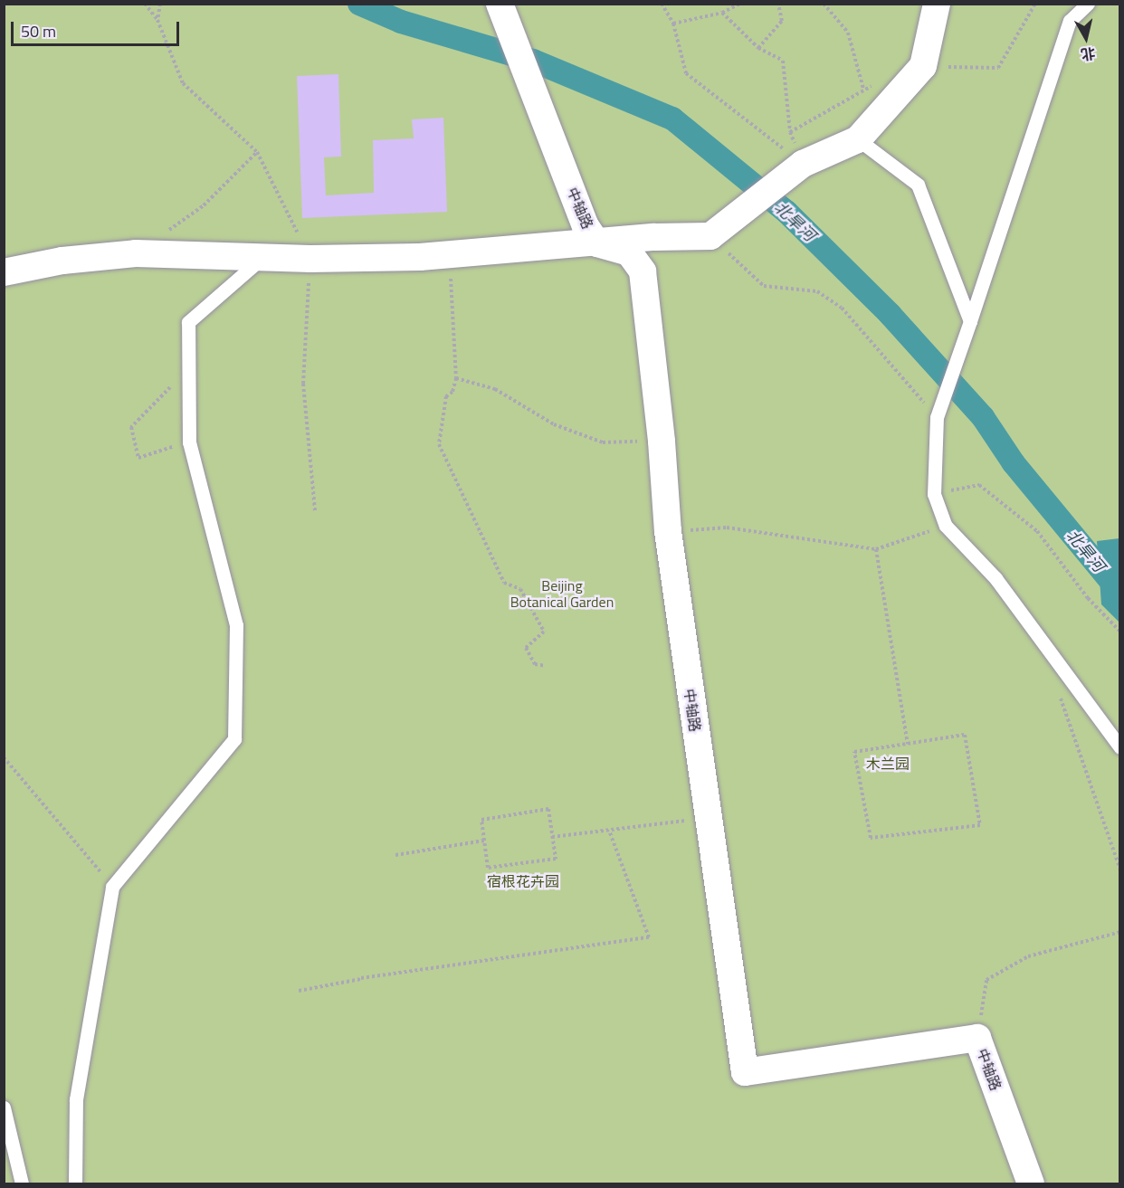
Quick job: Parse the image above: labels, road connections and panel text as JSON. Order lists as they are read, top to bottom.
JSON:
{
  "streets": {
    "street": ["中轴路"]
  },
  "water": ["北旱河"],
  "parks": ["Beijing Botanical Garden", "木兰园", "宿根花卉园"],
  "scale_bar": "50 m",
  "north": "bottom"
}
